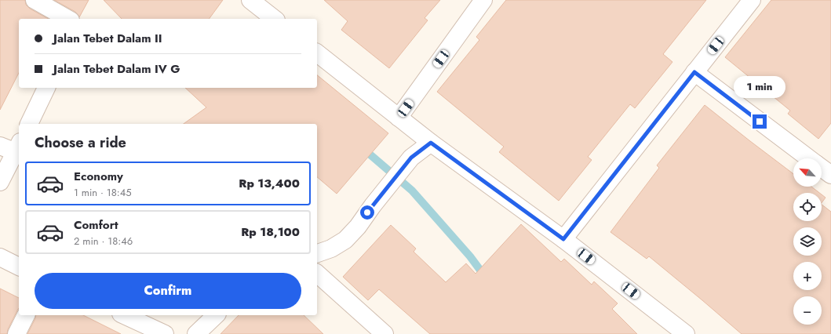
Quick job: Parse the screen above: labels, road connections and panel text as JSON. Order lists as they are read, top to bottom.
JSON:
{
  "north": "top left",
  "page": {
    "banner": ["Jalan Tebet Dalam II", "Jalan Tebet Dalam IV G"],
    "bubble": "1 min",
    "heading": "Choose a ride",
    "map_buttons": ["+", "−"],
    "list": [
      {
        "name": "Economy",
        "note": "1 min · 18:45",
        "value": "Rp 13,400"
      },
      {
        "name": "Comfort",
        "note": "2 min · 18:46",
        "value": "Rp 18,100"
      }
    ],
    "buttons": "Confirm"
  }
}
